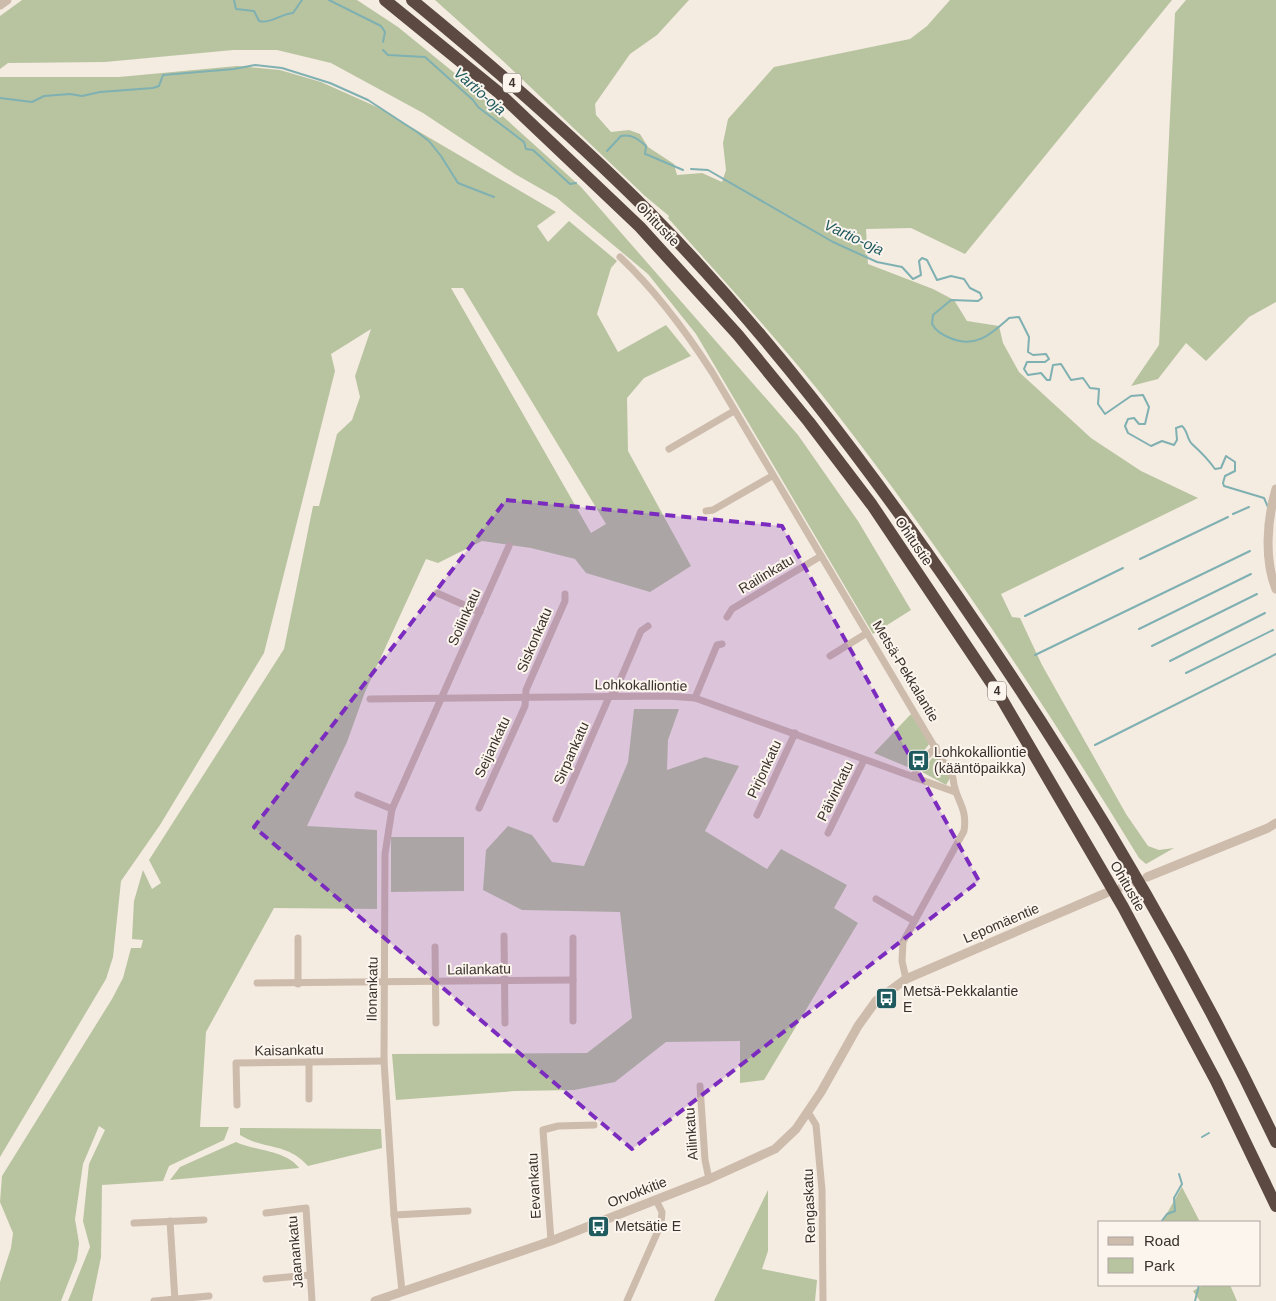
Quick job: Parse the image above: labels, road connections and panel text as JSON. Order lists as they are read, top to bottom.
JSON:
{
  "streets": {
    "highway": ["4", "Ohitustie"],
    "street": [
      "Railinkatu",
      "Soilinkatu",
      "Siskonkatu",
      "Metsä-Pekkalantie",
      "Lohkokalliontie",
      "Seijankatu",
      "Sirpankatu",
      "Pirjonkatu",
      "Päivinkatu",
      "Lepomäentie",
      "Lailankatu",
      "Ilonankatu",
      "Kaisankatu",
      "Ailinkatu",
      "Eevankatu",
      "Orvokkitie",
      "Rengaskatu",
      "Jaanankatu"
    ]
  },
  "crossings": [
    ["Railinkatu", "Metsä-Pekkalantie"],
    ["Soilinkatu", "Lohkokalliontie"],
    ["Soilinkatu", "Ilonankatu"],
    ["Siskonkatu", "Lohkokalliontie"],
    ["Siskonkatu", "Seijankatu"],
    ["Metsä-Pekkalantie", "Lohkokalliontie"],
    ["Metsä-Pekkalantie", "Lepomäentie"],
    ["Lohkokalliontie", "Seijankatu"],
    ["Lohkokalliontie", "Sirpankatu"],
    ["Lohkokalliontie", "Pirjonkatu"],
    ["Lohkokalliontie", "Päivinkatu"],
    ["Lohkokalliontie", "Ilonankatu"],
    ["Lailankatu", "Ilonankatu"],
    ["Ilonankatu", "Kaisankatu"],
    ["Ilonankatu", "Orvokkitie"],
    ["Ailinkatu", "Orvokkitie"],
    ["Eevankatu", "Orvokkitie"],
    ["Orvokkitie", "Rengaskatu"]
  ],
  "water": ["Vartio-oja"],
  "places": {
    "bus stop": ["Lohkokalliontie (kääntöpaikka)", "Metsä-Pekkalantie E", "Metsätie E"]
  },
  "legend": ["Road", "Park"]
}
